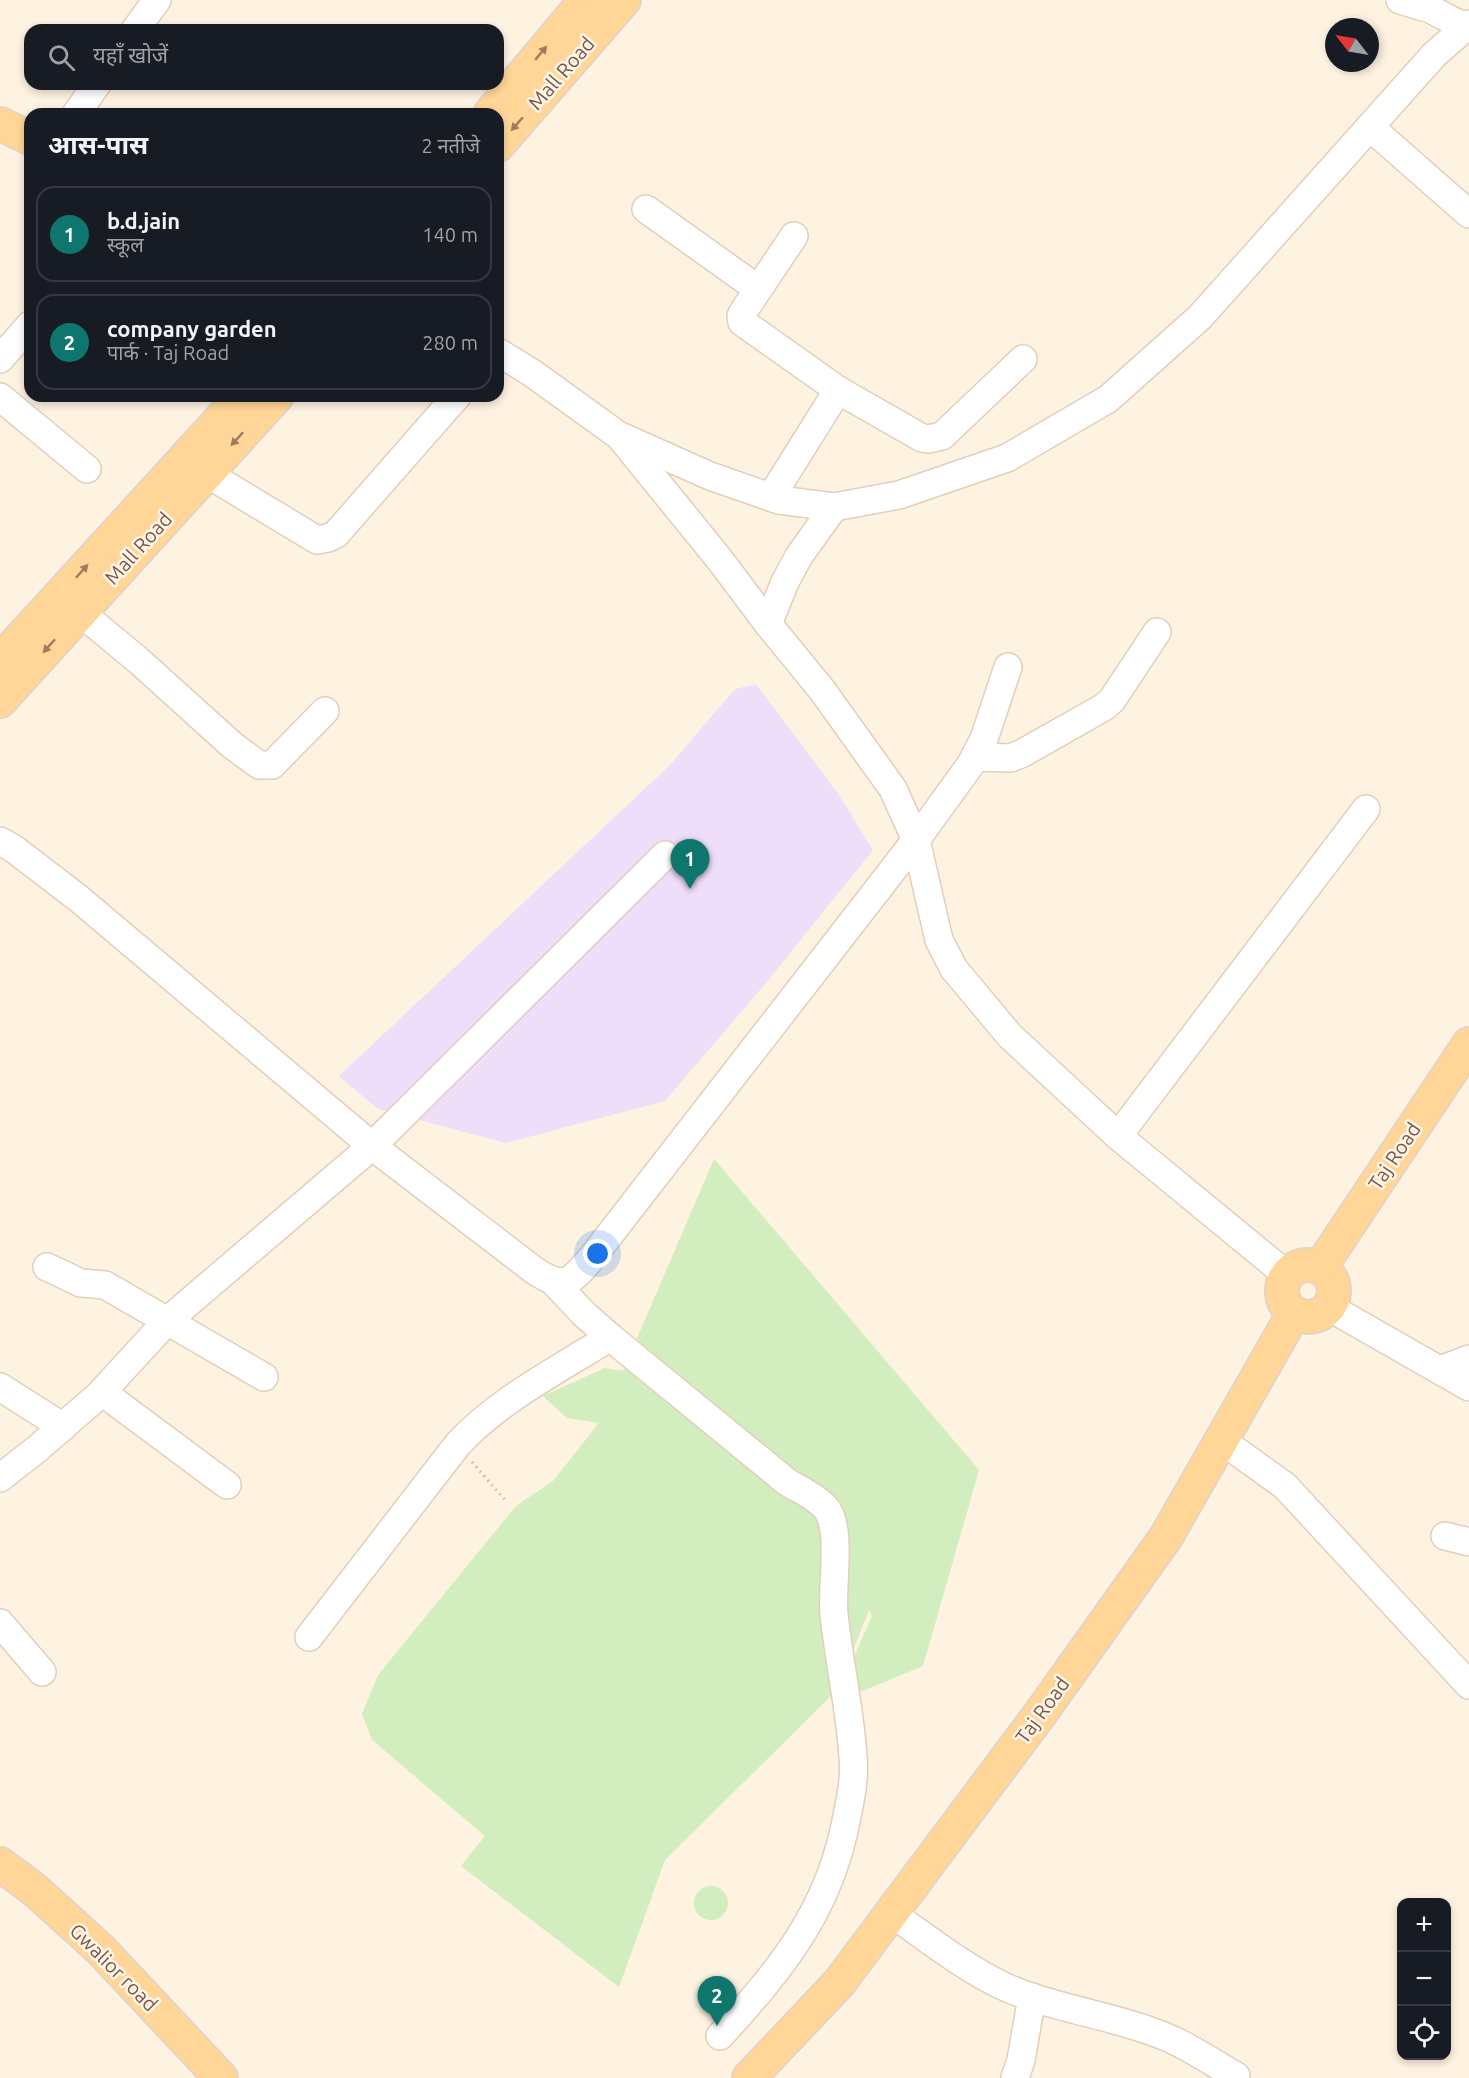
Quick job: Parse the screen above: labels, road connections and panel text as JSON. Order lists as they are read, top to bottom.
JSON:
{
  "streets": {
    "main road": ["Mall Road", "Taj Road", "Gwalior road"]
  },
  "north": "top left",
  "page": {
    "search": "यहाँ खोजें",
    "heading": ["आस-पास", "2 नतीजे"],
    "list": [
      {
        "mark": "1",
        "name": "b.d.jain",
        "note": "स्कूल",
        "value": "140 m"
      },
      {
        "mark": "2",
        "name": "company garden",
        "note": "पार्क · Taj Road",
        "value": "280 m"
      }
    ],
    "pins": ["1", "2"],
    "map_buttons": ["+", "−"]
  }
}
